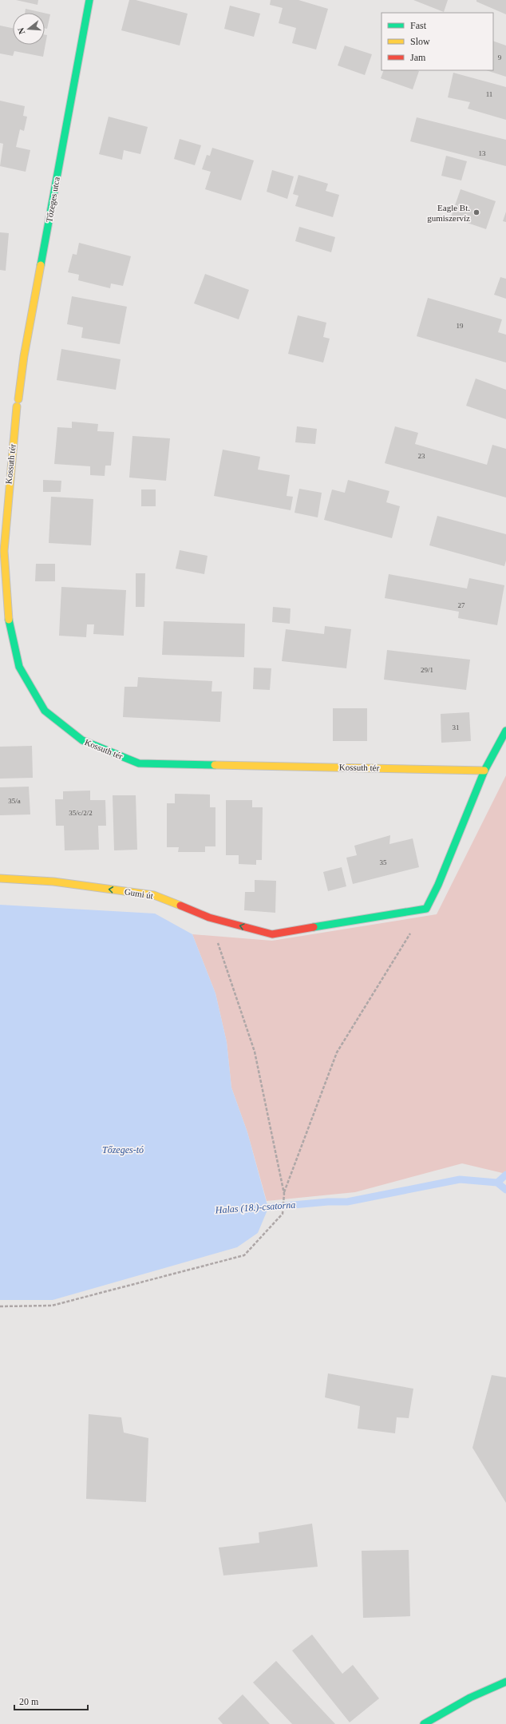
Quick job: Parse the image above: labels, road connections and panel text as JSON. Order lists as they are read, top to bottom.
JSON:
{
  "streets": {
    "street": ["Tőzeges utca", "Kossuth tér", "Gumi út"]
  },
  "crossings": [
    ["Tőzeges utca", "Kossuth tér"]
  ],
  "one_way": ["Gumi út"],
  "water": ["Tőzeges-tó", "Halas (18.)-csatorna"],
  "places": ["Eagle Bt. gumiszervíz"],
  "house_numbers": [
    "9",
    "11",
    "13",
    "19",
    "23",
    "27",
    "29/1",
    "31",
    "35/a",
    "35/c/2/2",
    "35"
  ],
  "legend": ["Fast", "Slow", "Jam"],
  "scale_bar": "20 m",
  "north": "left"
}
